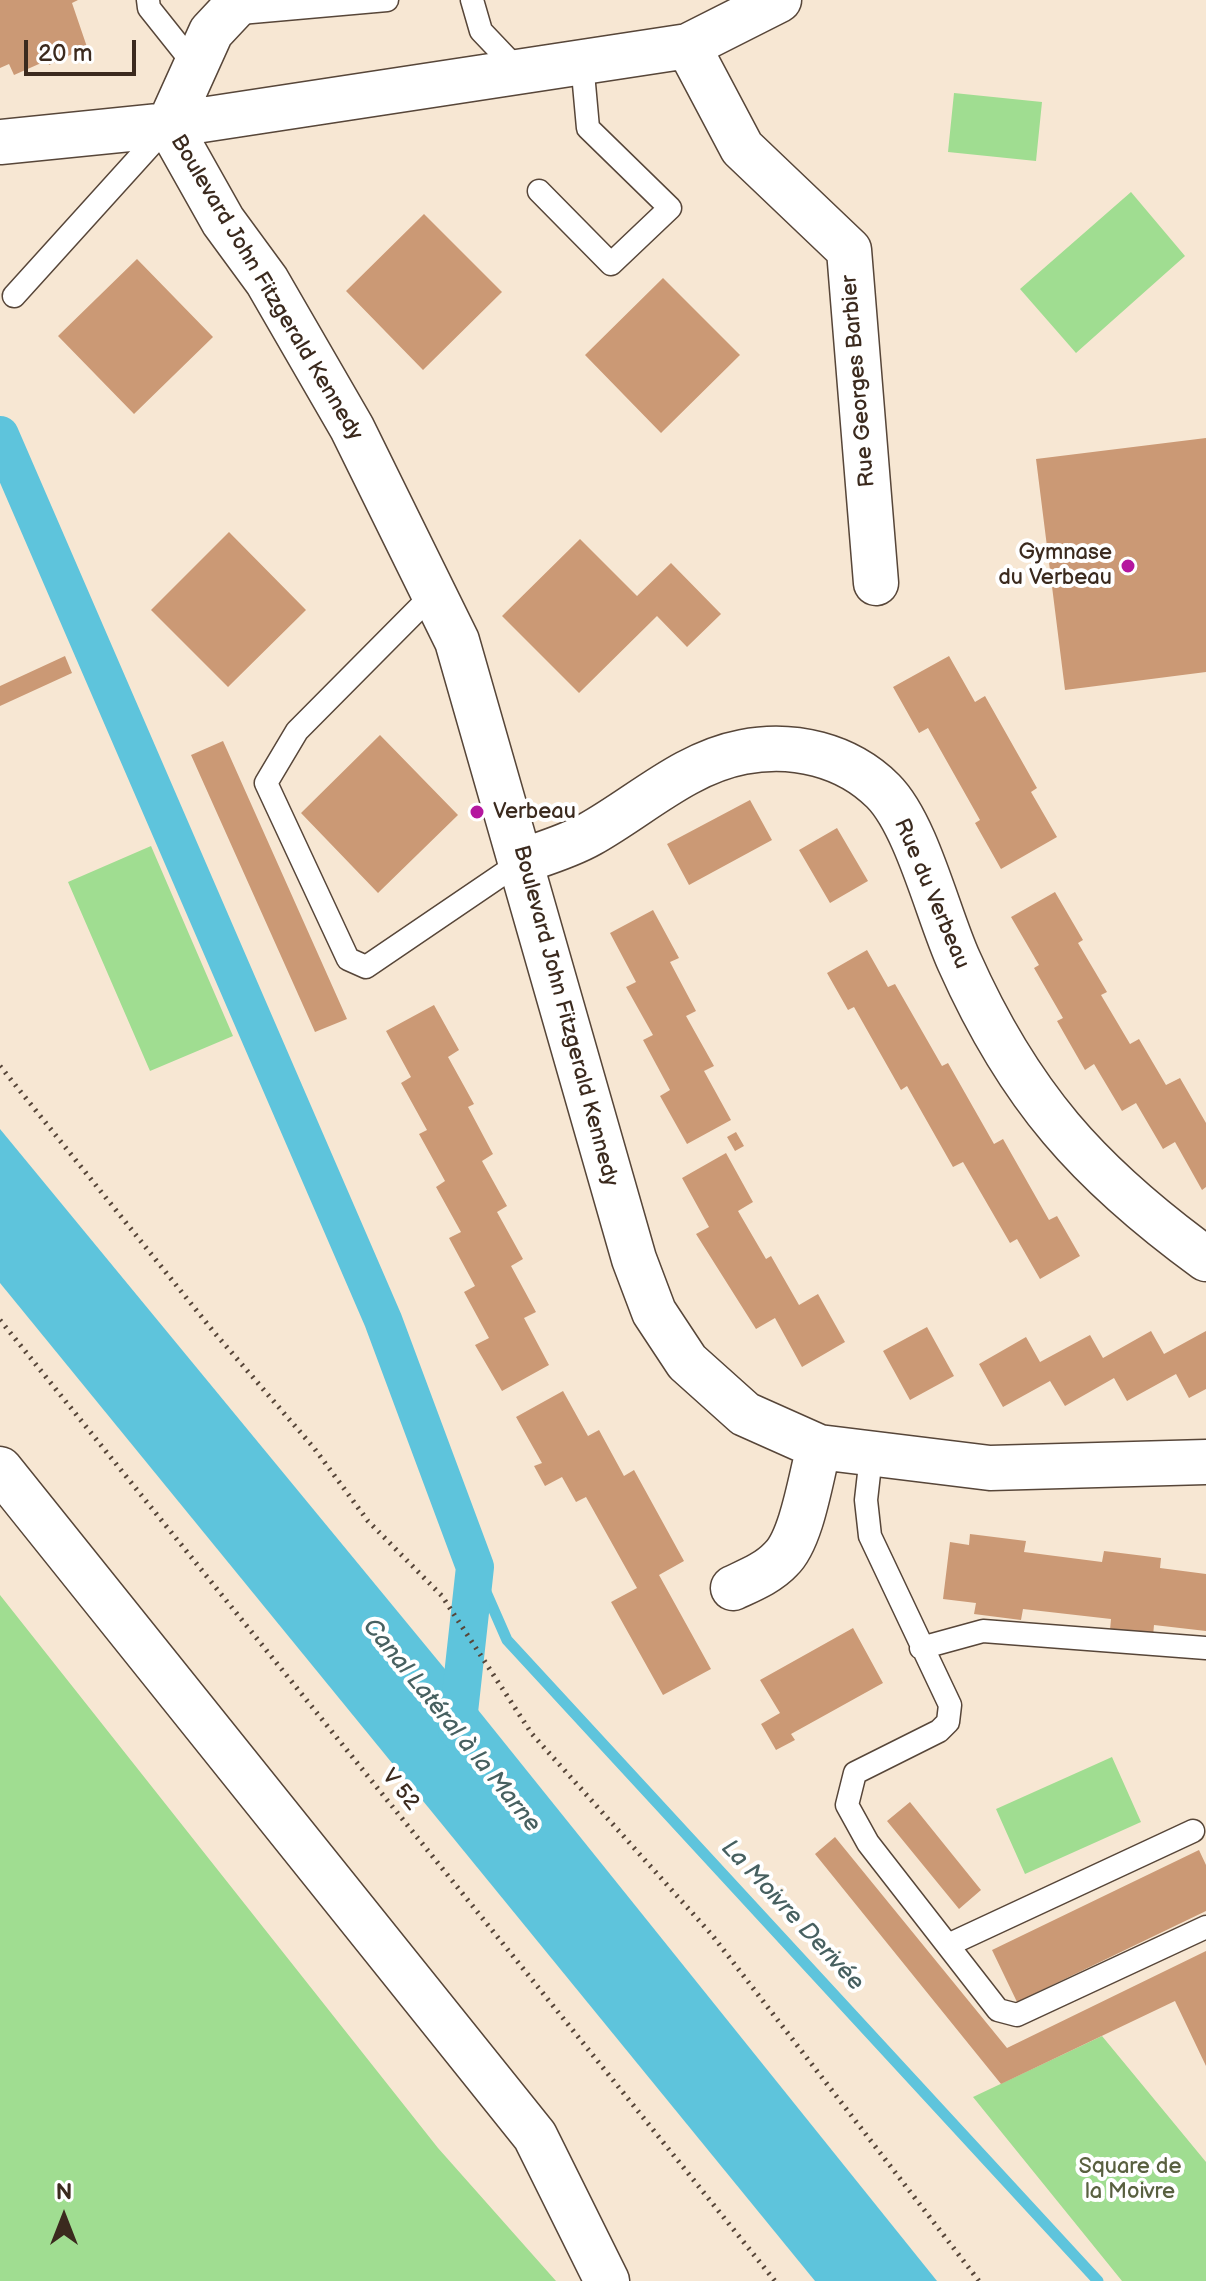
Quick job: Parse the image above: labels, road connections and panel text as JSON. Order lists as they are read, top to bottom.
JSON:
{
  "streets": {
    "street": ["Boulevard John Fitzgerald Kennedy", "Rue Georges Barbier", "Rue du Verbeau"],
    "path": ["V 52"]
  },
  "crossings": [
    ["Boulevard John Fitzgerald Kennedy", "Rue du Verbeau"]
  ],
  "water": ["Canal Latéral à la Marne", "La Moivre Derivée"],
  "parks": ["Square de la Moivre"],
  "places": ["Gymnase du Verbeau", "Verbeau"],
  "scale_bar": "20 m",
  "north": "top"
}
